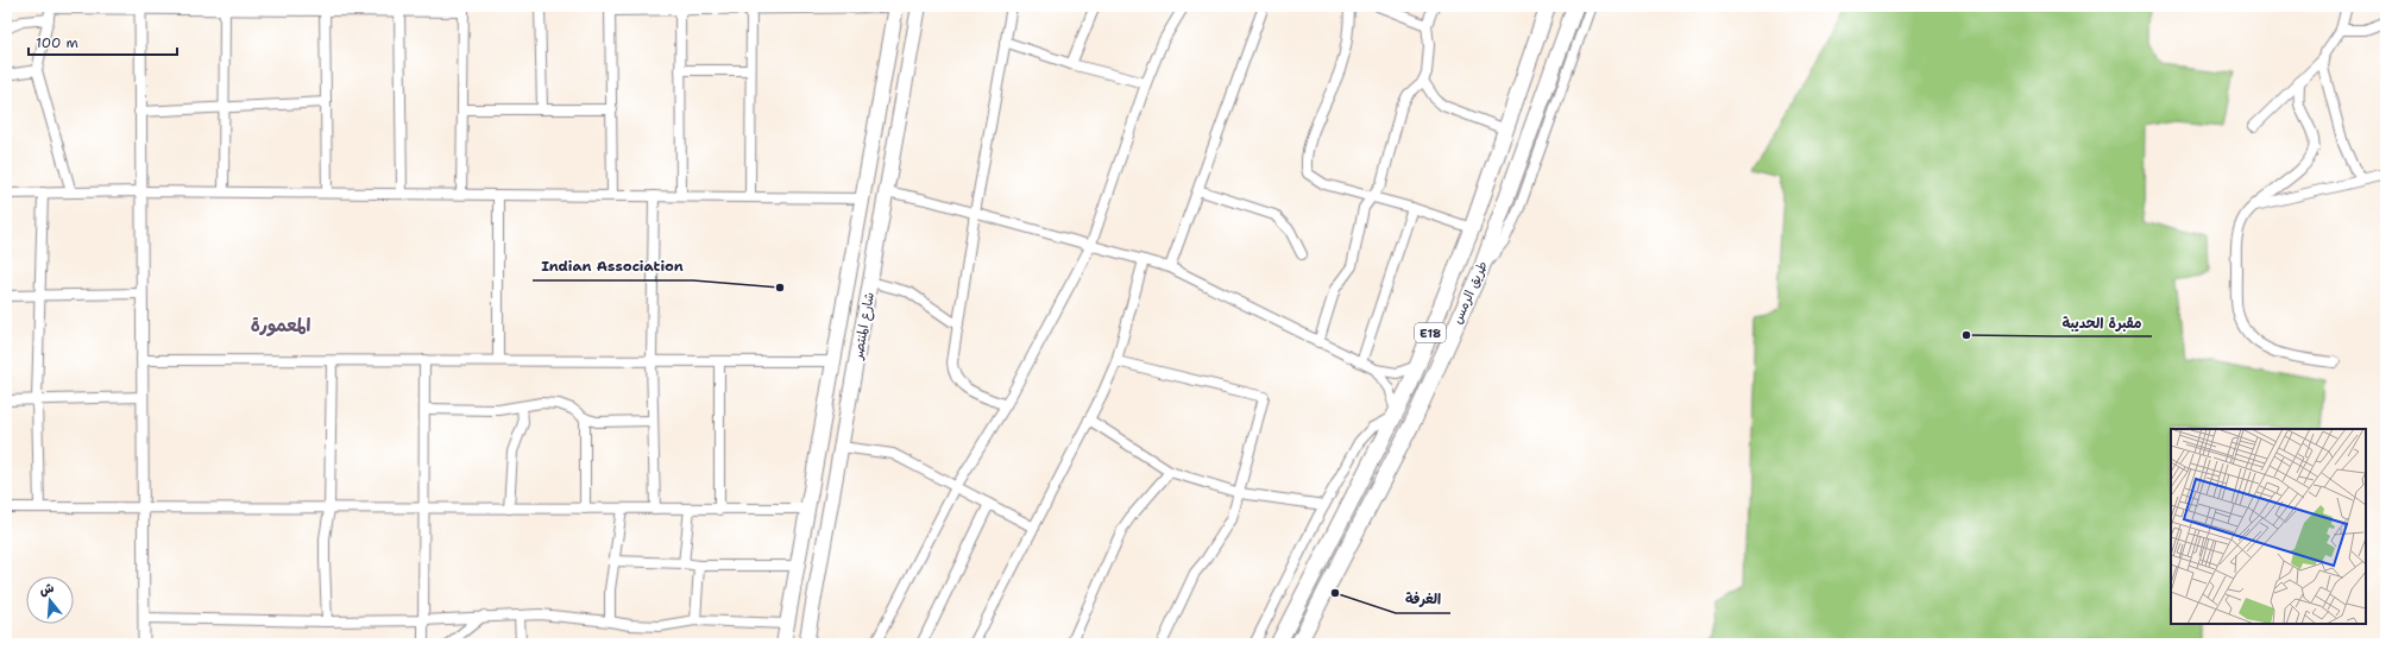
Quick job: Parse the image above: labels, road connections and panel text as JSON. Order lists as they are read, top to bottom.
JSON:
{
  "streets": {
    "highway": ["طريق الرمس", "E18"],
    "main road": ["شارع المنتصر"]
  },
  "districts": ["المعمورة"],
  "places": ["Indian Association", "مقبرة الحديبة", "الغرفة"],
  "scale_bar": "100 m",
  "north": "top"
}
